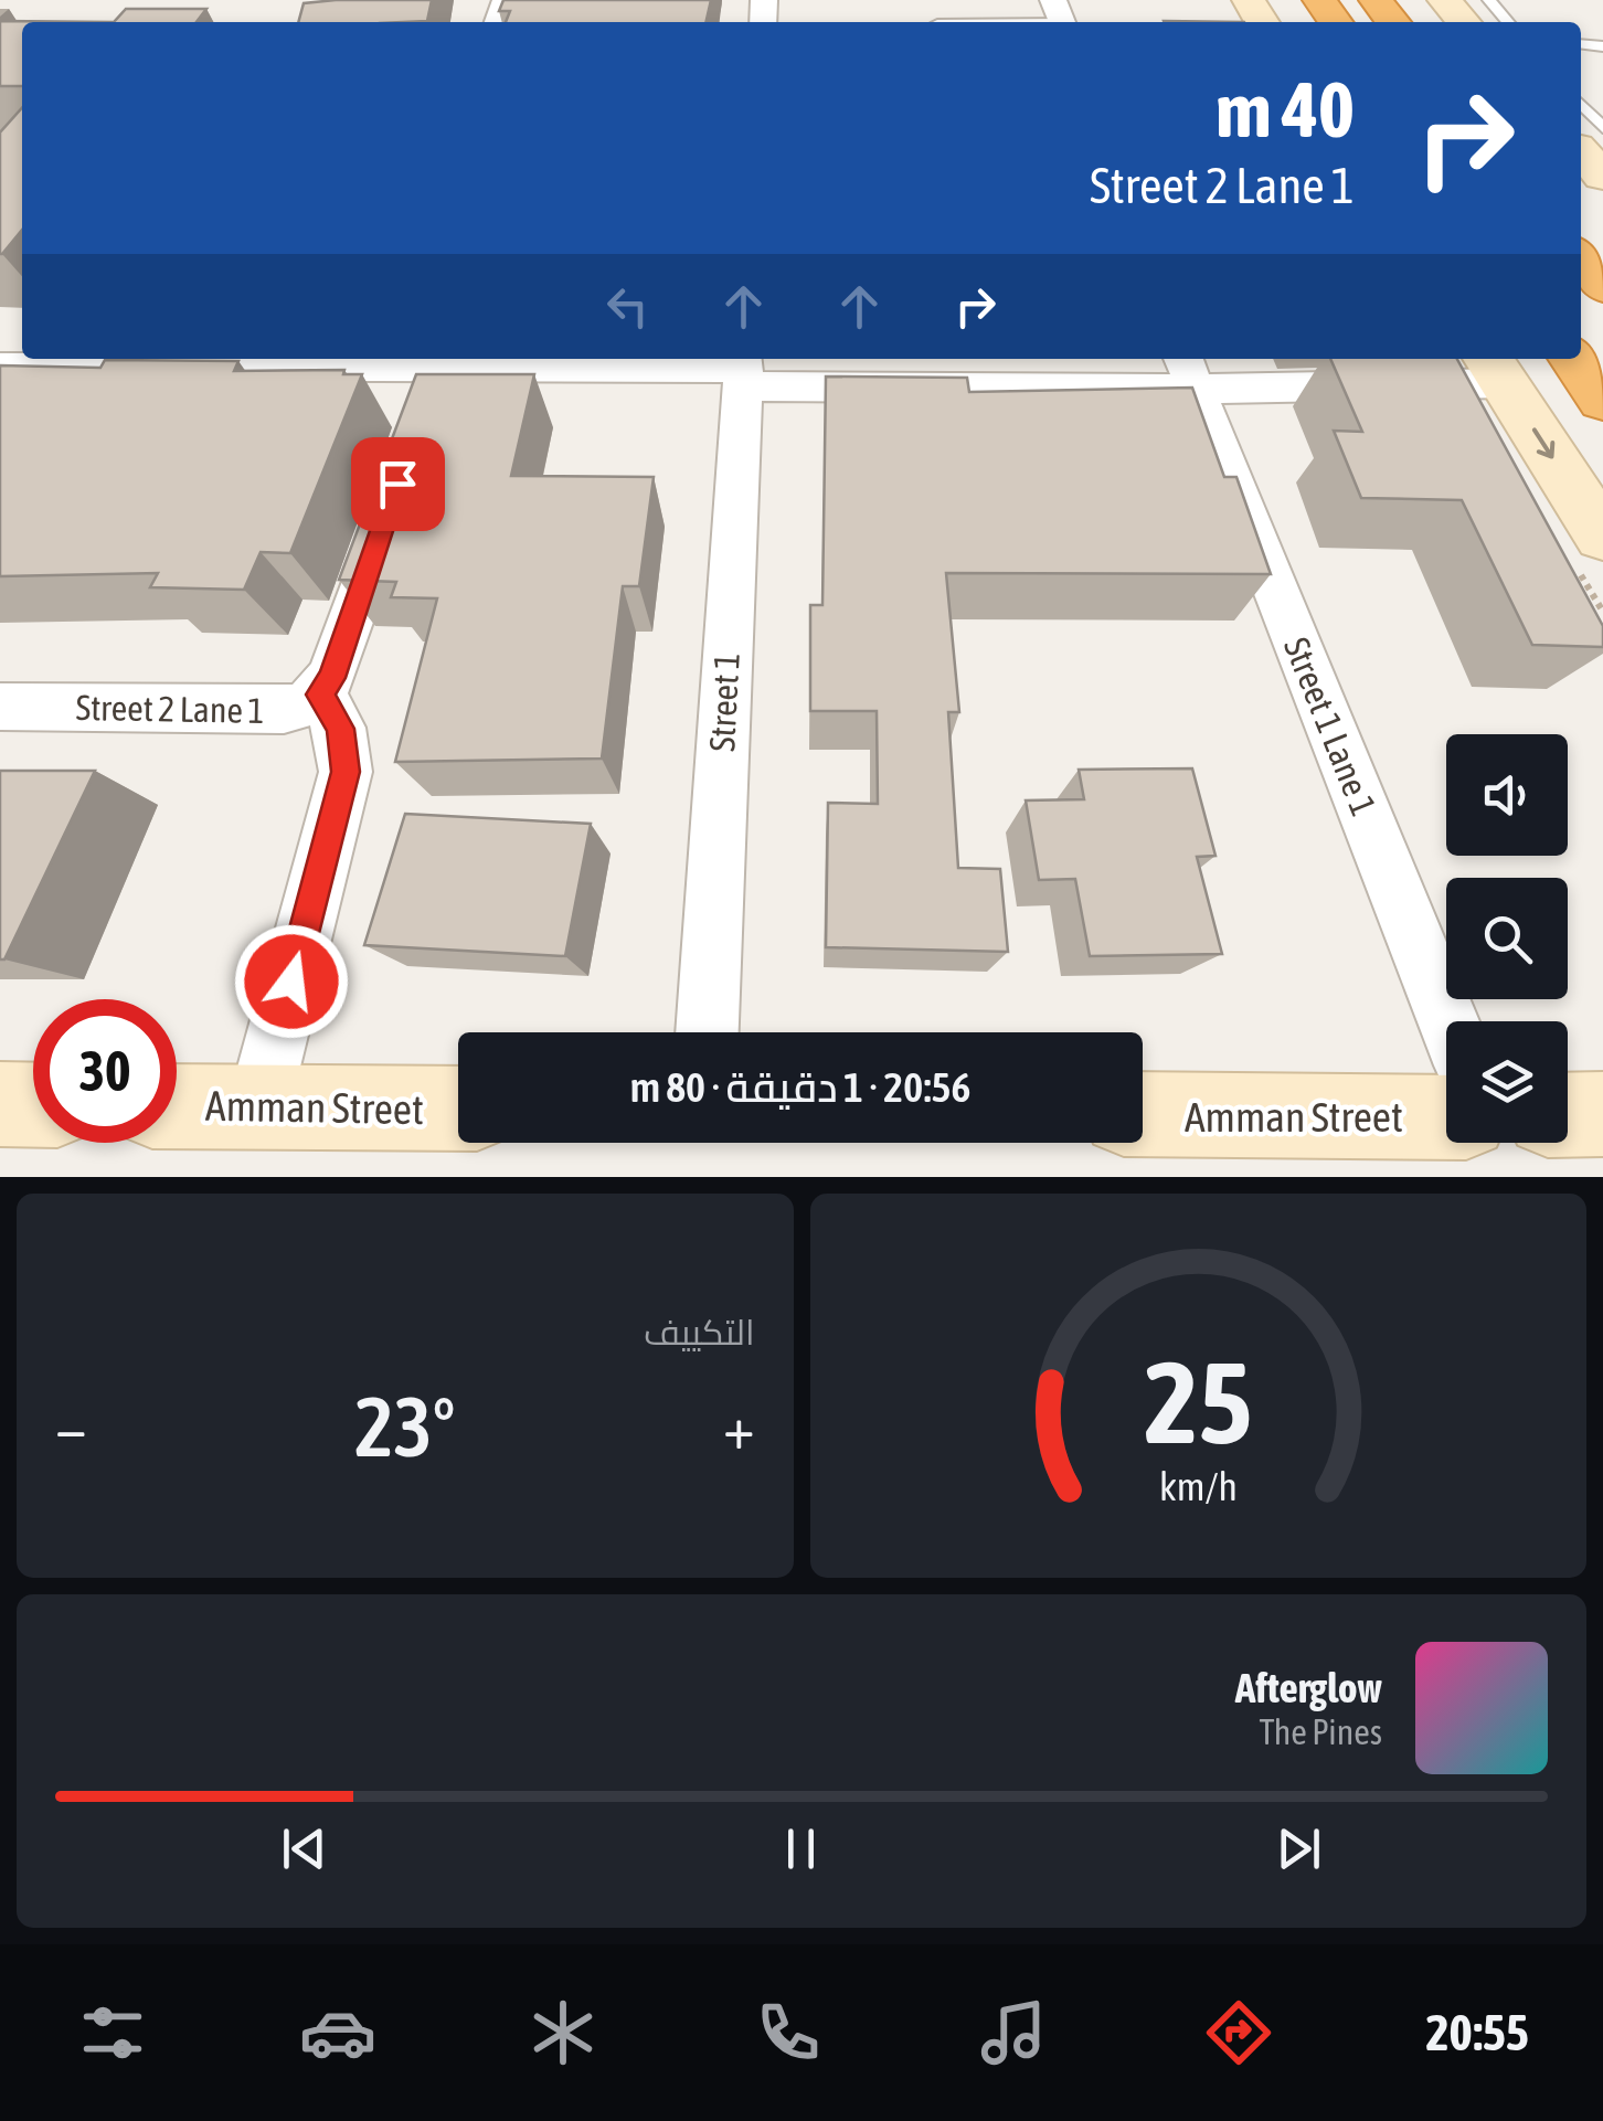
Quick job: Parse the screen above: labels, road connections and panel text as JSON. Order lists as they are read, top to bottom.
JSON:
{
  "streets": {
    "main road": ["Amman Street"],
    "street": ["Street 1", "Street 2 Lane 1", "Street 1 Lane 1"]
  },
  "page": {
    "turn": ["40 m", "Street 2 Lane 1"],
    "limit": "30",
    "trip": "20:56 · 1 دقيقة · 80 m",
    "tile": "التكييف",
    "heat": ["−", "23°", "+"],
    "song": ["Afterglow", "The Pines"],
    "tabs": "20:55",
    "gauge": ["25", "km/h"]
  }
}
